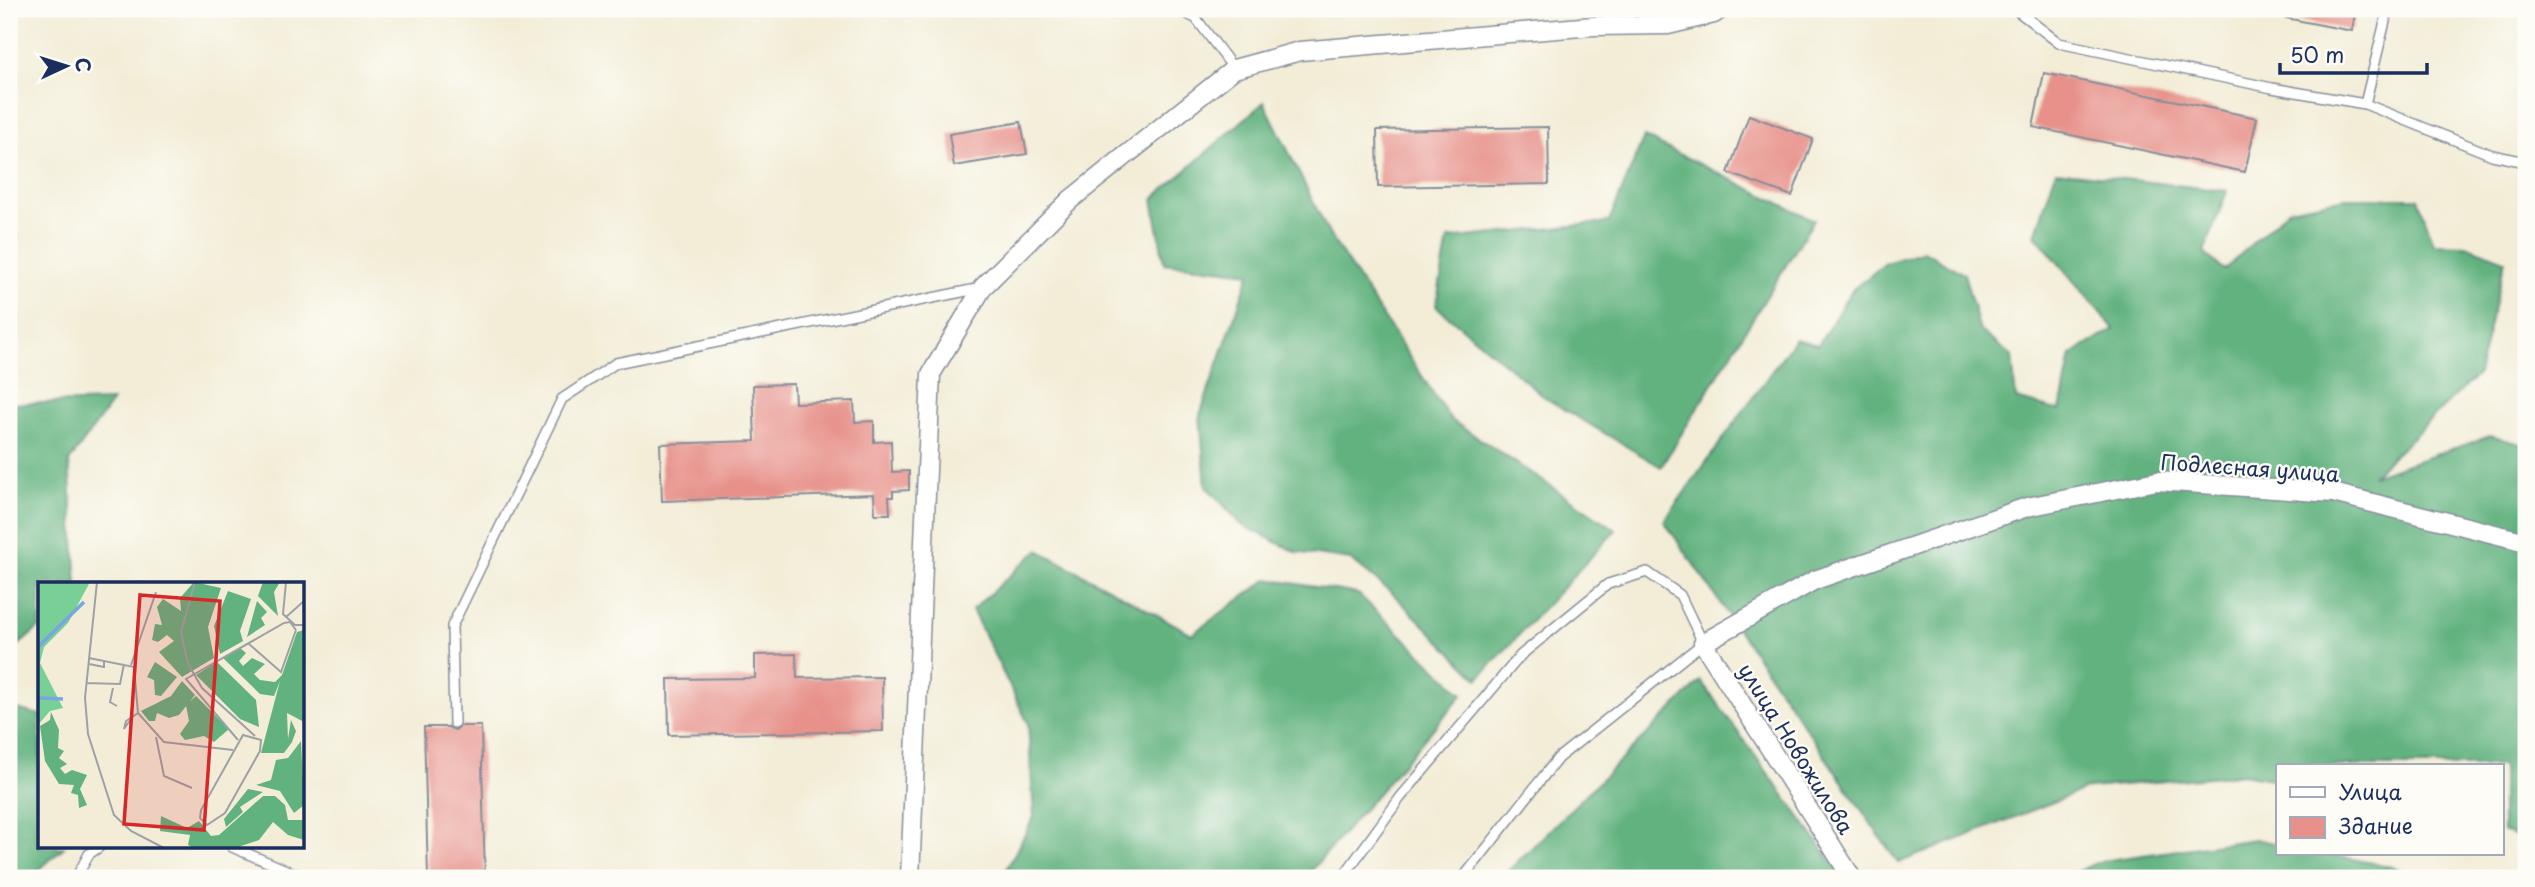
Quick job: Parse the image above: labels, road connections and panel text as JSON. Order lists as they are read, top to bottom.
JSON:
{
  "streets": {
    "street": ["Подлесная улица", "улица Новожилова"]
  },
  "crossings": [
    ["Подлесная улица", "улица Новожилова"]
  ],
  "legend": ["Улица", "Здание"],
  "scale_bar": "50 m",
  "north": "right"
}
